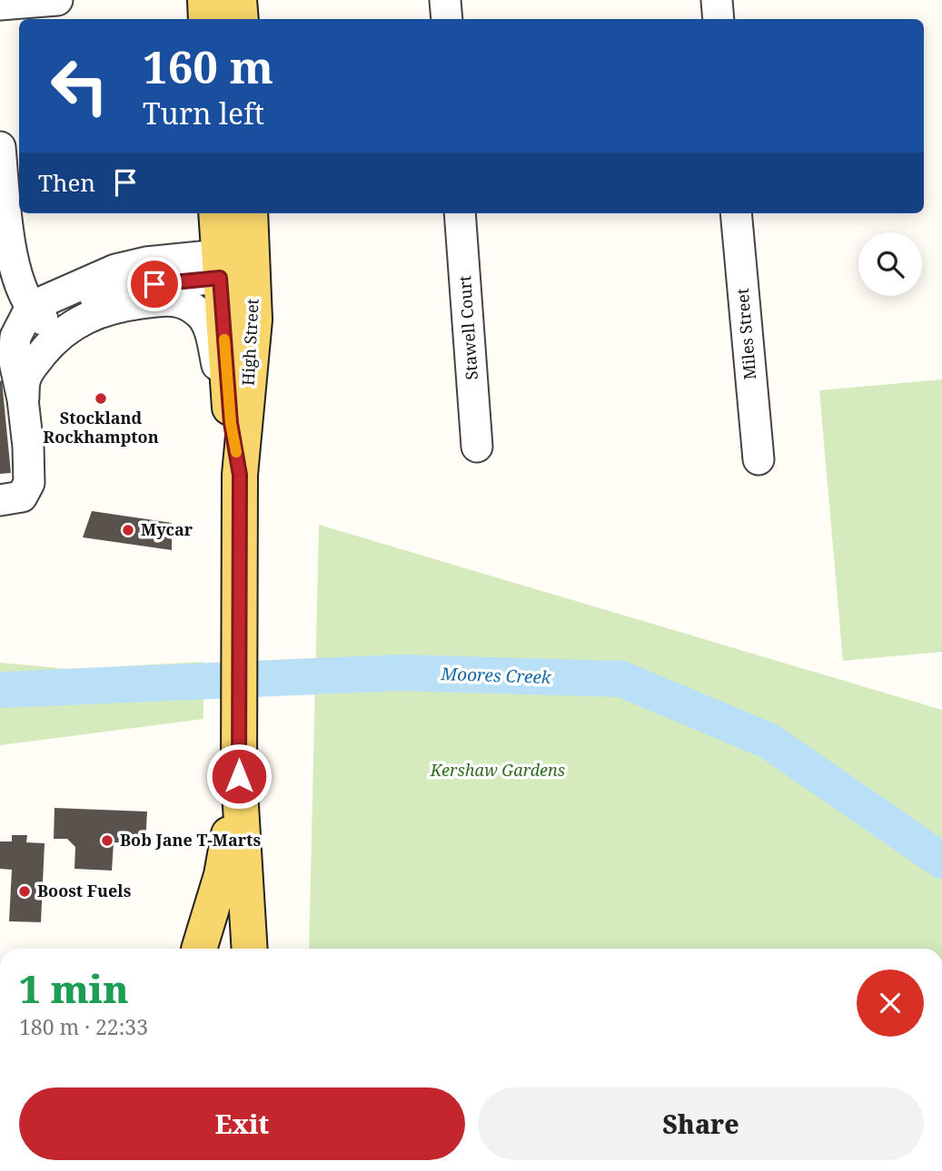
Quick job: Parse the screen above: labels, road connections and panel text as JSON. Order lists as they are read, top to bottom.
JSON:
{
  "streets": {
    "main road": ["High Street"],
    "street": ["Stawell Court", "Miles Street"]
  },
  "water": ["Moores Creek"],
  "parks": ["Kershaw Gardens"],
  "places": [
    "Stockland Rockhampton",
    "Mycar",
    "Bob Jane T-Marts",
    "Boost Fuels"
  ],
  "page": {
    "turn": ["160 m", "Turn left"],
    "then": "Then",
    "heading": ["1 min", "180 m · 22:33"],
    "buttons": ["Exit", "Share"]
  }
}
